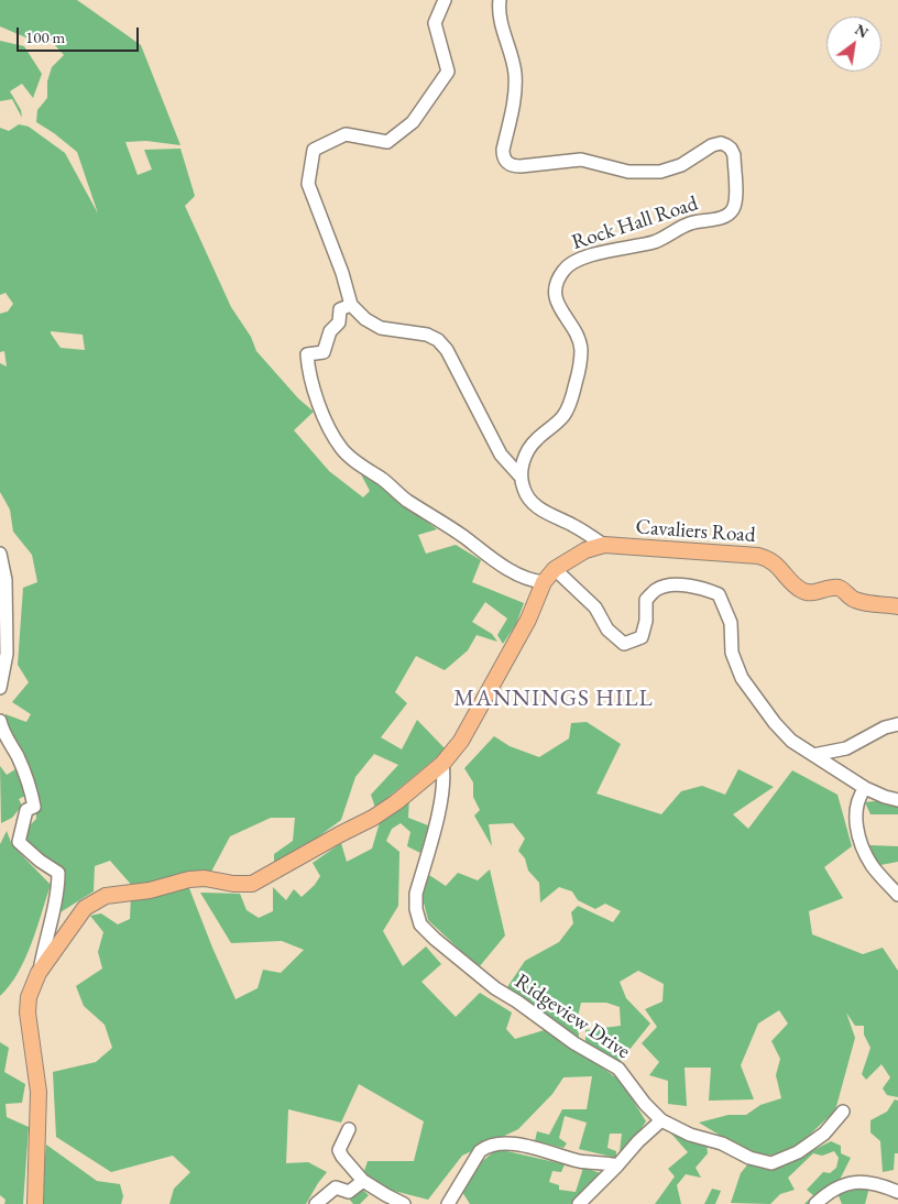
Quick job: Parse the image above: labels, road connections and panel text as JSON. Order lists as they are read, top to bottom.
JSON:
{
  "streets": {
    "main road": ["Cavaliers Road"],
    "street": ["Rock Hall Road", "Ridgeview Drive"]
  },
  "districts": ["MANNINGS HILL"],
  "scale_bar": "100 m",
  "north": "top right"
}
